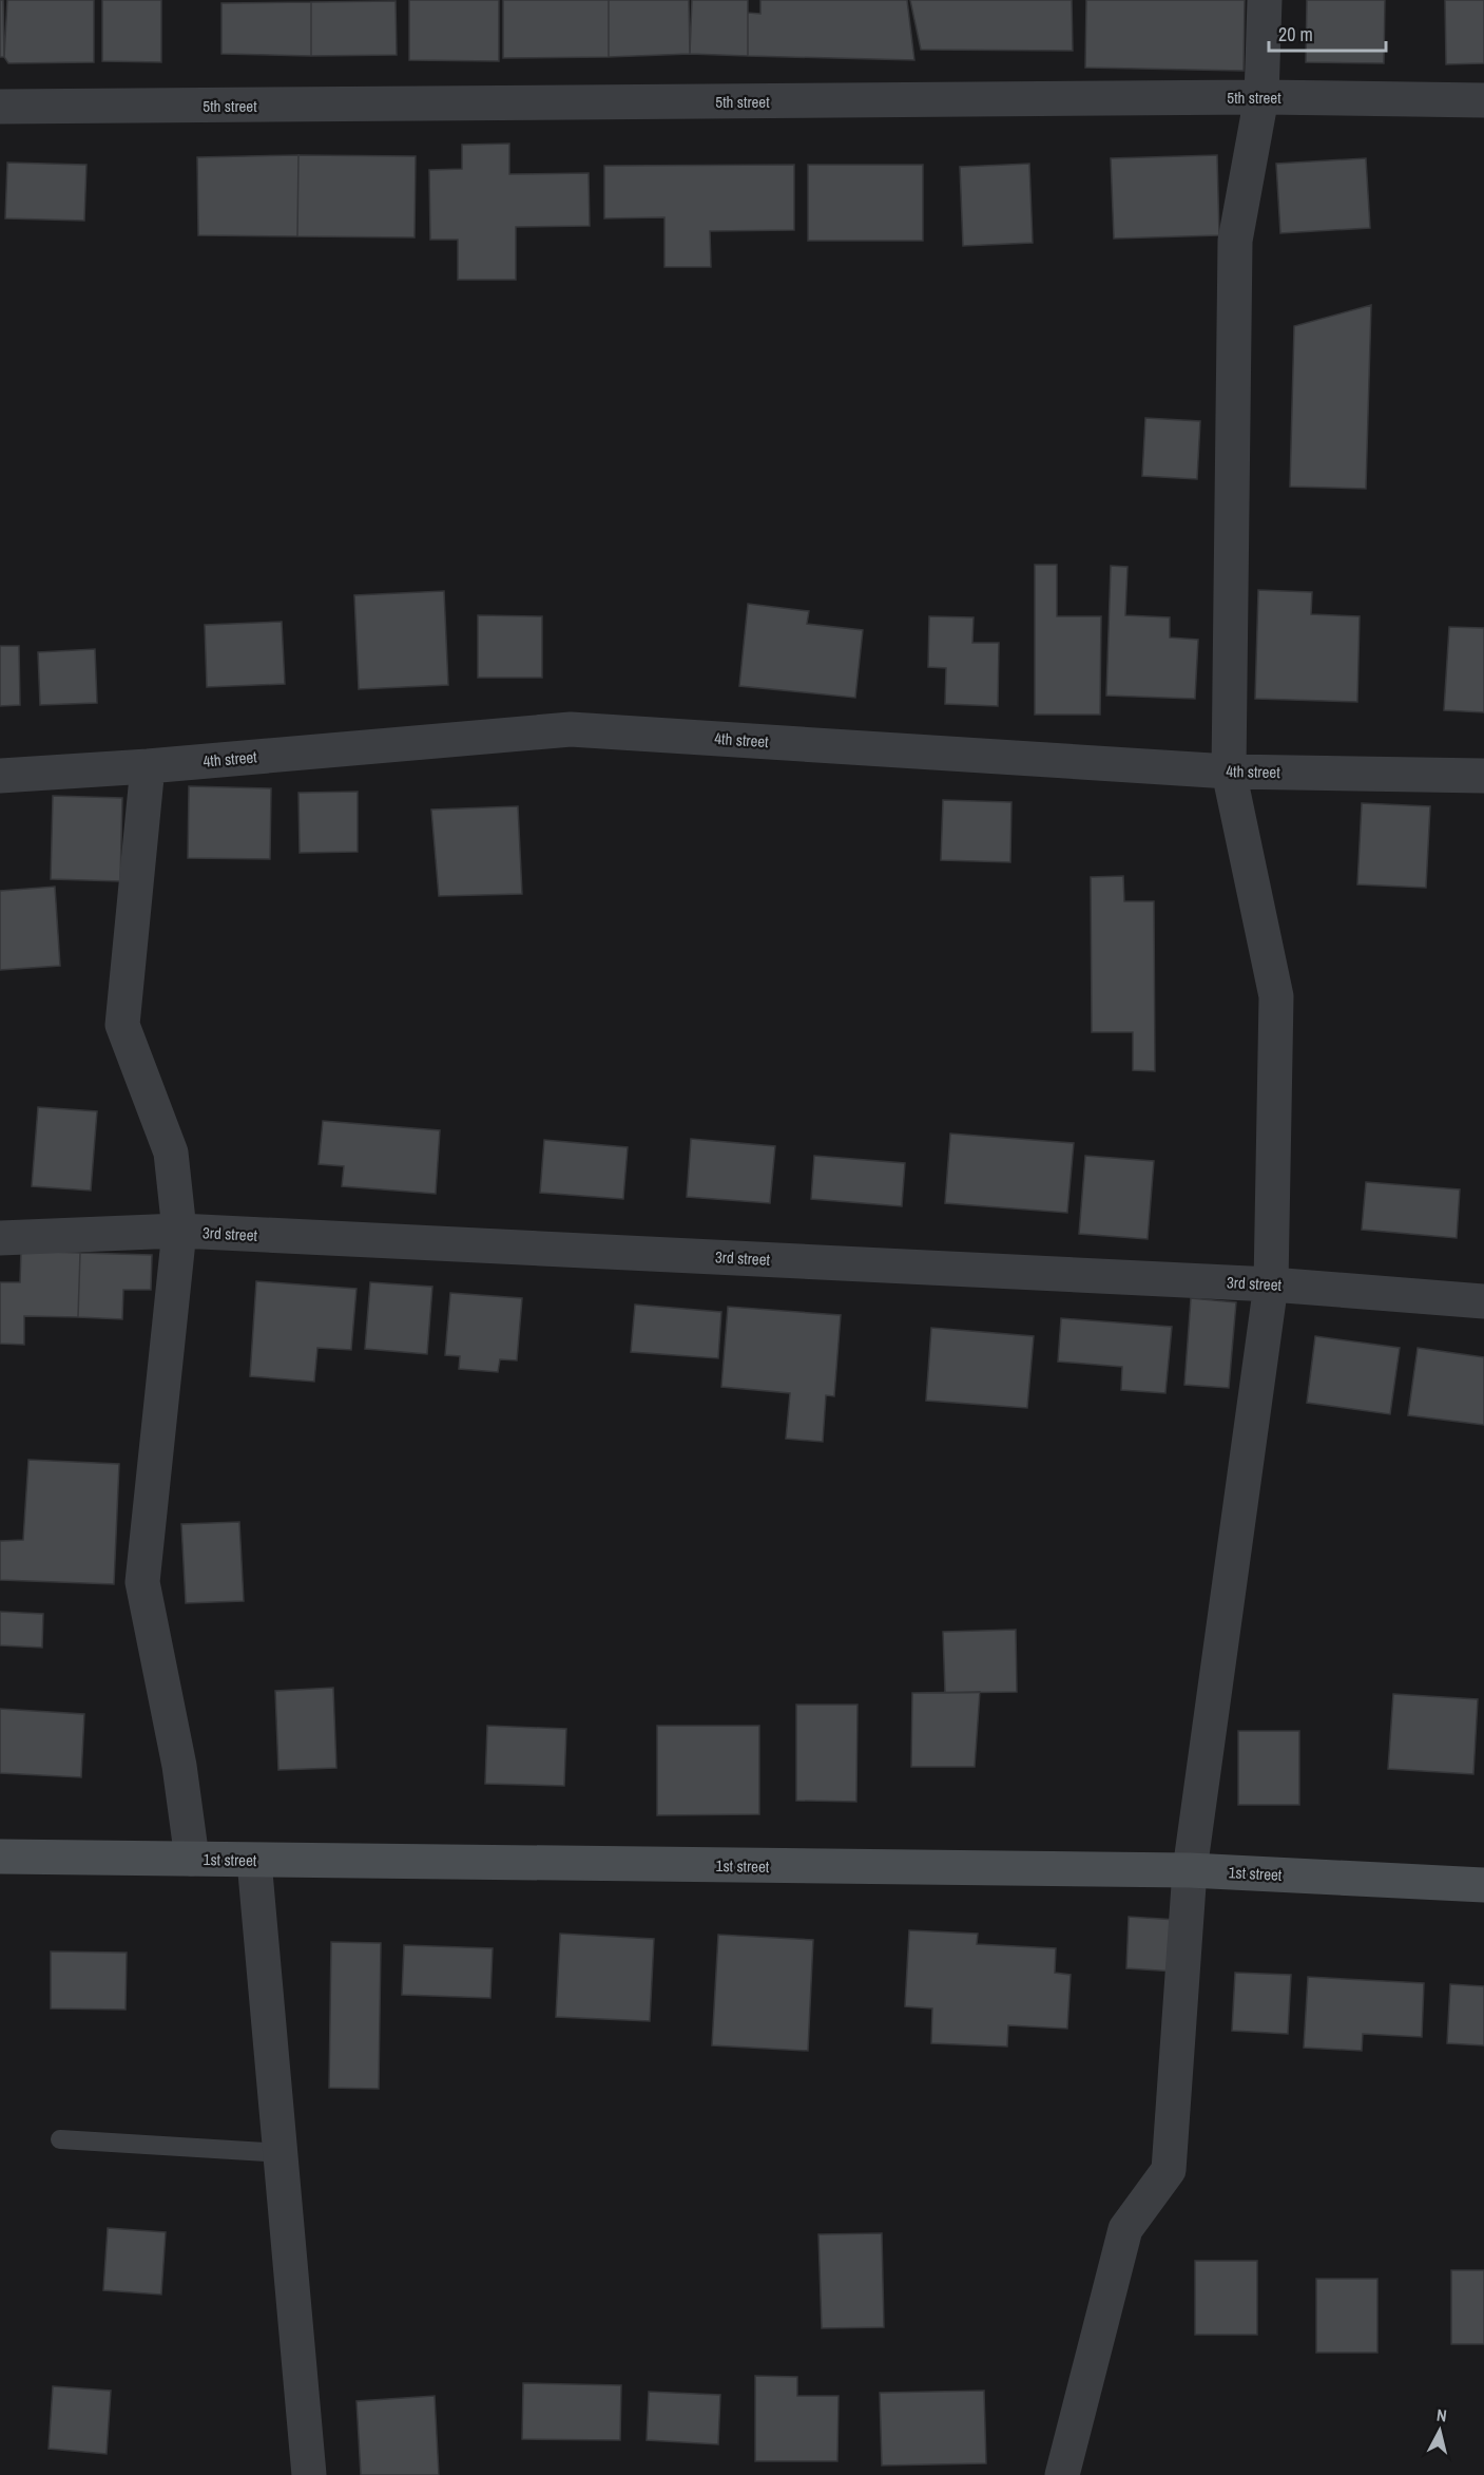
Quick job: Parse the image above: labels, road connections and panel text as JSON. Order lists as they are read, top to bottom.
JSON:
{
  "streets": {
    "main road": ["1st street"],
    "street": ["5th street", "4th street", "3rd street"]
  },
  "scale_bar": "20 m",
  "north": "top"
}
